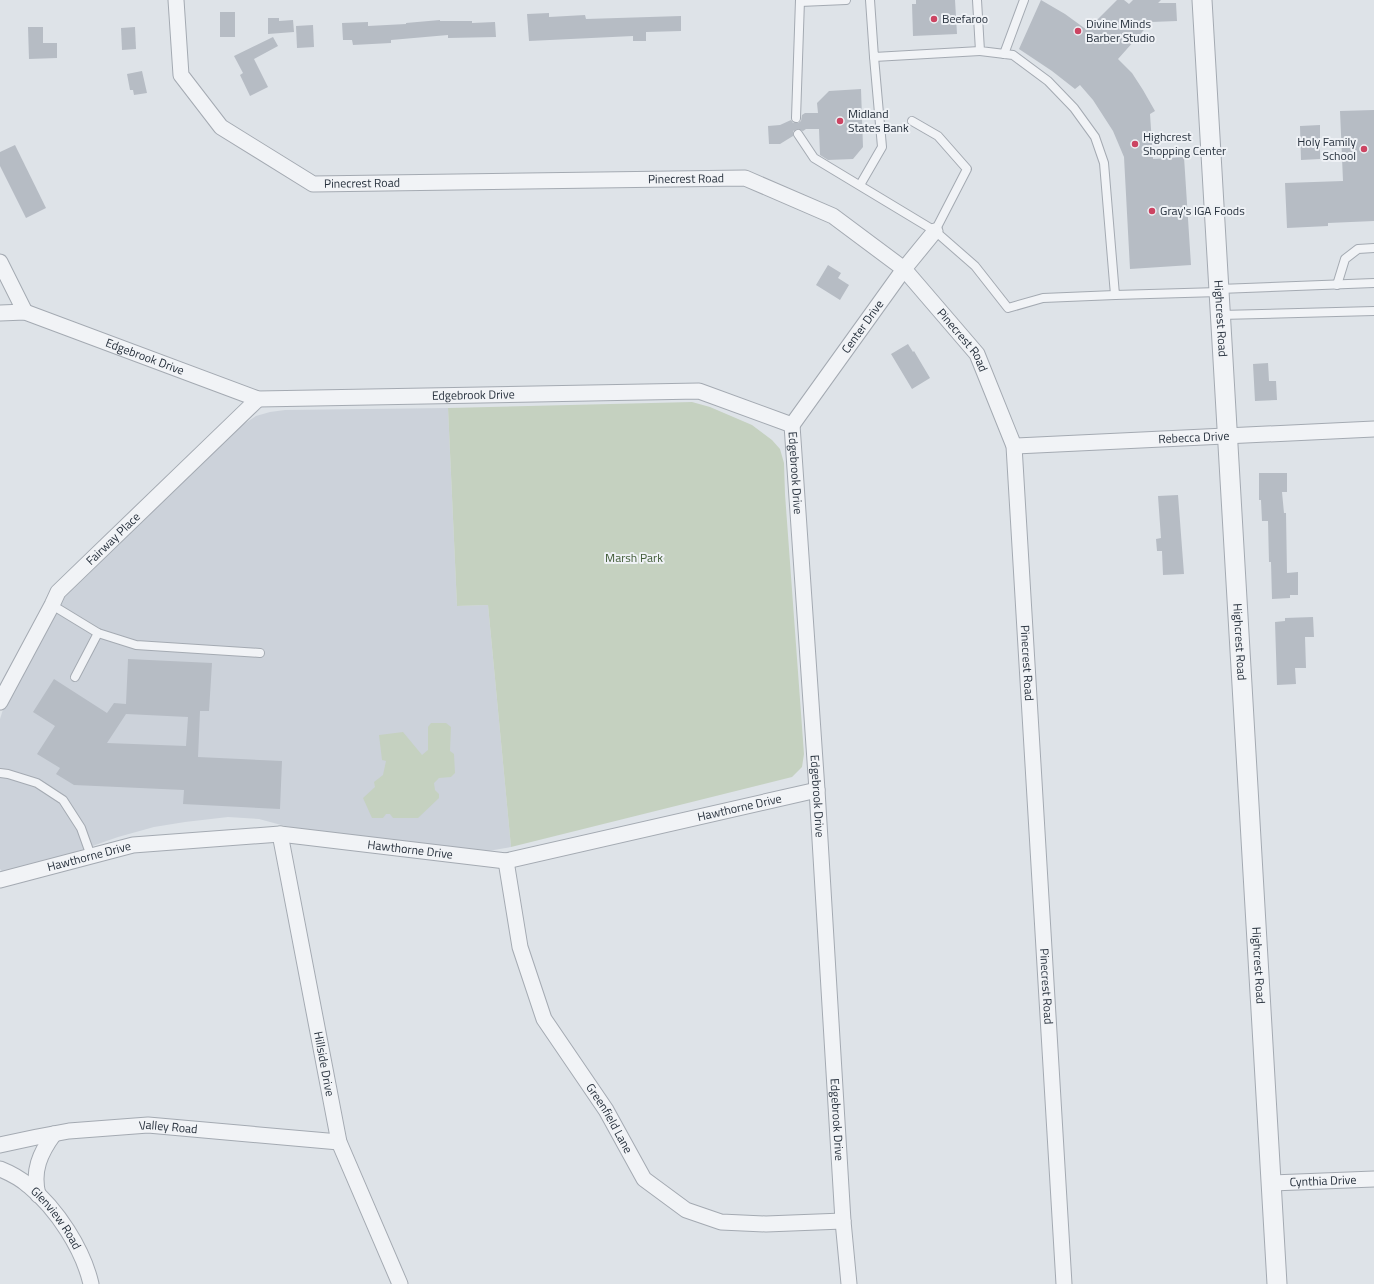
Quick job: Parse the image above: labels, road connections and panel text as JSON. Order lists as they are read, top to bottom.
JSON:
{
  "streets": {
    "street": [
      "Pinecrest Road",
      "Highcrest Road",
      "Center Drive",
      "Edgebrook Drive",
      "Rebecca Drive",
      "Fairway Place",
      "Hawthorne Drive",
      "Hillside Drive",
      "Greenfield Lane",
      "Valley Road",
      "Cynthia Drive",
      "Glenview Road"
    ]
  },
  "crossings": [
    ["Pinecrest Road", "Center Drive"],
    ["Pinecrest Road", "Rebecca Drive"],
    ["Highcrest Road", "Rebecca Drive"],
    ["Highcrest Road", "Cynthia Drive"],
    ["Center Drive", "Edgebrook Drive"],
    ["Edgebrook Drive", "Fairway Place"],
    ["Edgebrook Drive", "Hawthorne Drive"],
    ["Edgebrook Drive", "Greenfield Lane"],
    ["Hawthorne Drive", "Hillside Drive"],
    ["Hawthorne Drive", "Greenfield Lane"],
    ["Hillside Drive", "Valley Road"]
  ],
  "parks": ["Marsh Park"],
  "places": [
    "Beefaroo",
    "Divine Minds Barber Studio",
    "Midland States Bank",
    "Highcrest Shopping Center",
    "Holy Family School",
    "Gray's IGA Foods"
  ]
}
